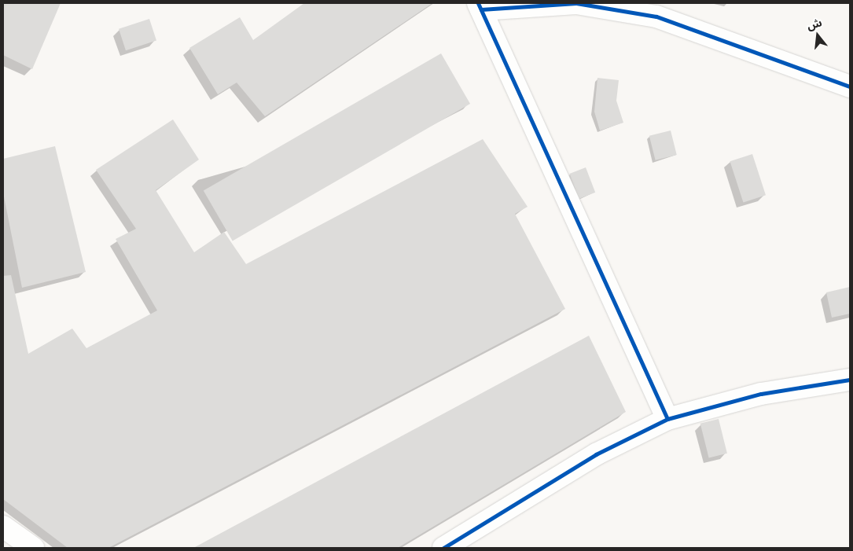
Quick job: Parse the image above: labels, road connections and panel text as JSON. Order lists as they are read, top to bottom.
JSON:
{
  "north": "top"
}
